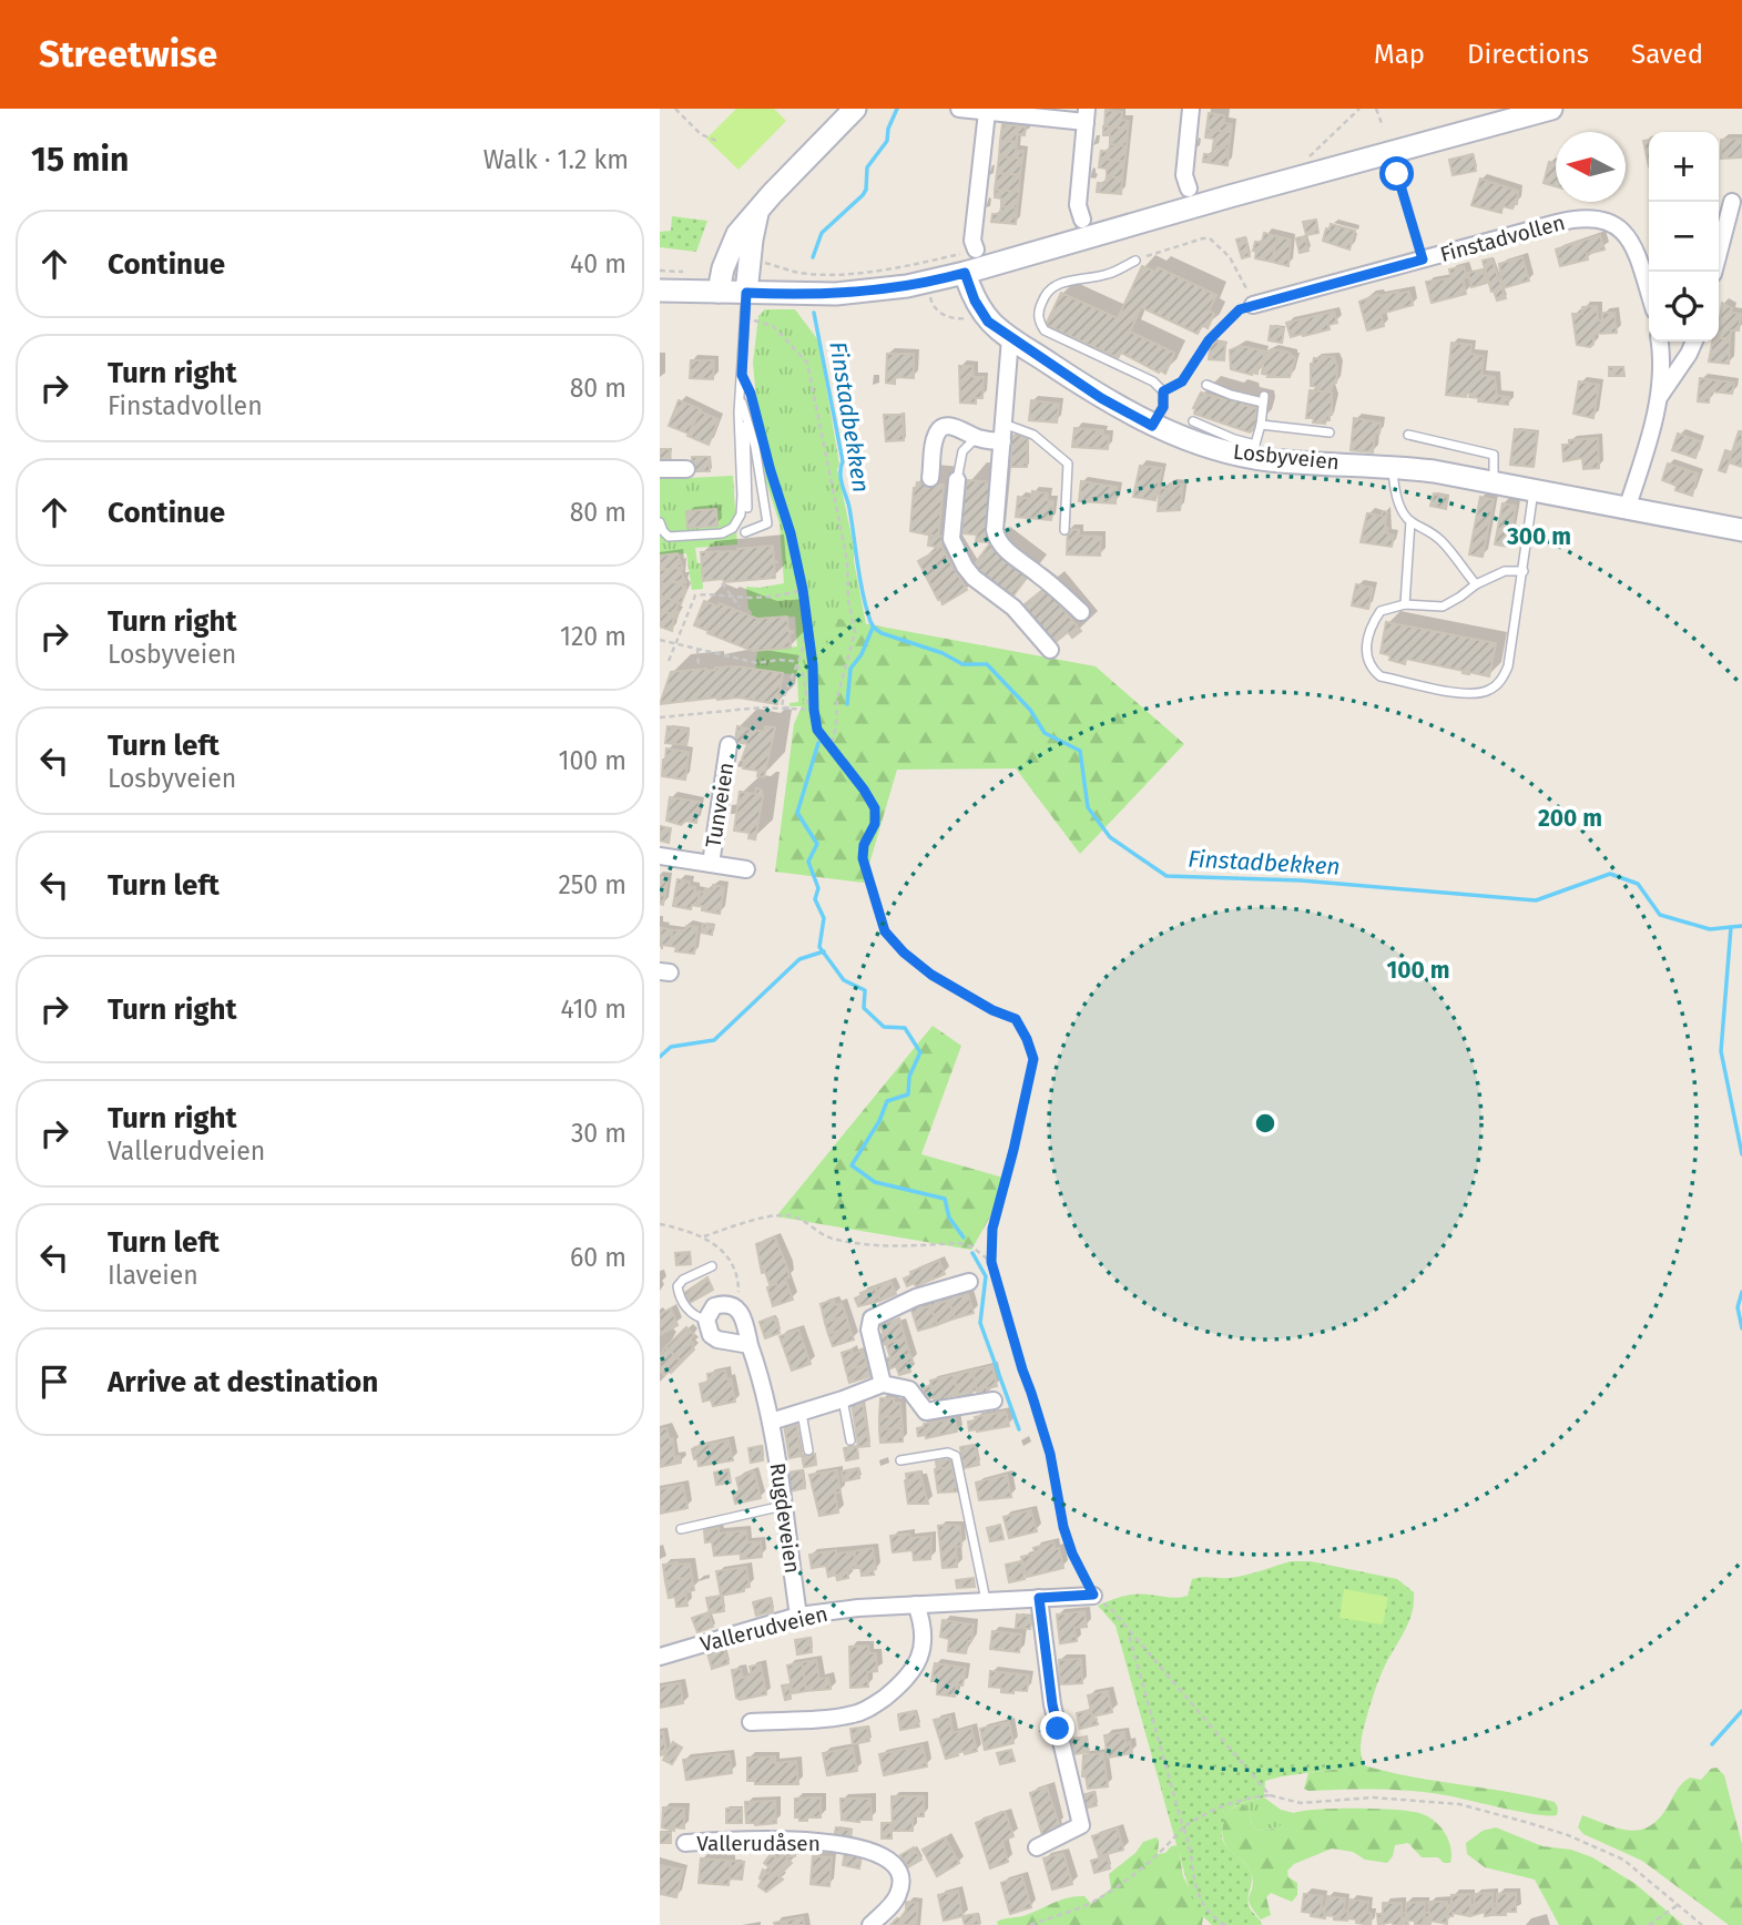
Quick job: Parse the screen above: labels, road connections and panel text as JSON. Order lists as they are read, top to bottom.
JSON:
{
  "streets": {
    "main road": ["Losbyveien"],
    "street": [
      "Finstadvollen",
      "Tunveien",
      "Rugdeveien",
      "Vallerudveien",
      "Vallerudåsen"
    ]
  },
  "crossings": [
    ["Rugdeveien", "Vallerudveien"]
  ],
  "water": ["Finstadbekken"],
  "north": "left",
  "page": {
    "header": "Streetwise",
    "nav": ["Map", "Directions", "Saved"],
    "heading": ["15 min", "Walk · 1.2 km"],
    "map_buttons": ["+", "−"],
    "list": [
      ["Continue", "40 m"],
      ["Turn right", "Finstadvollen", "80 m"],
      ["Continue", "80 m"],
      ["Turn right", "Losbyveien", "120 m"],
      ["Turn left", "Losbyveien", "100 m"],
      ["Turn left", "250 m"],
      ["Turn right", "410 m"],
      ["Turn right", "Vallerudveien", "30 m"],
      ["Turn left", "Ilaveien", "60 m"],
      "Arrive at destination"
    ]
  },
  "rings": ["300 m", "200 m", "100 m"]
}
